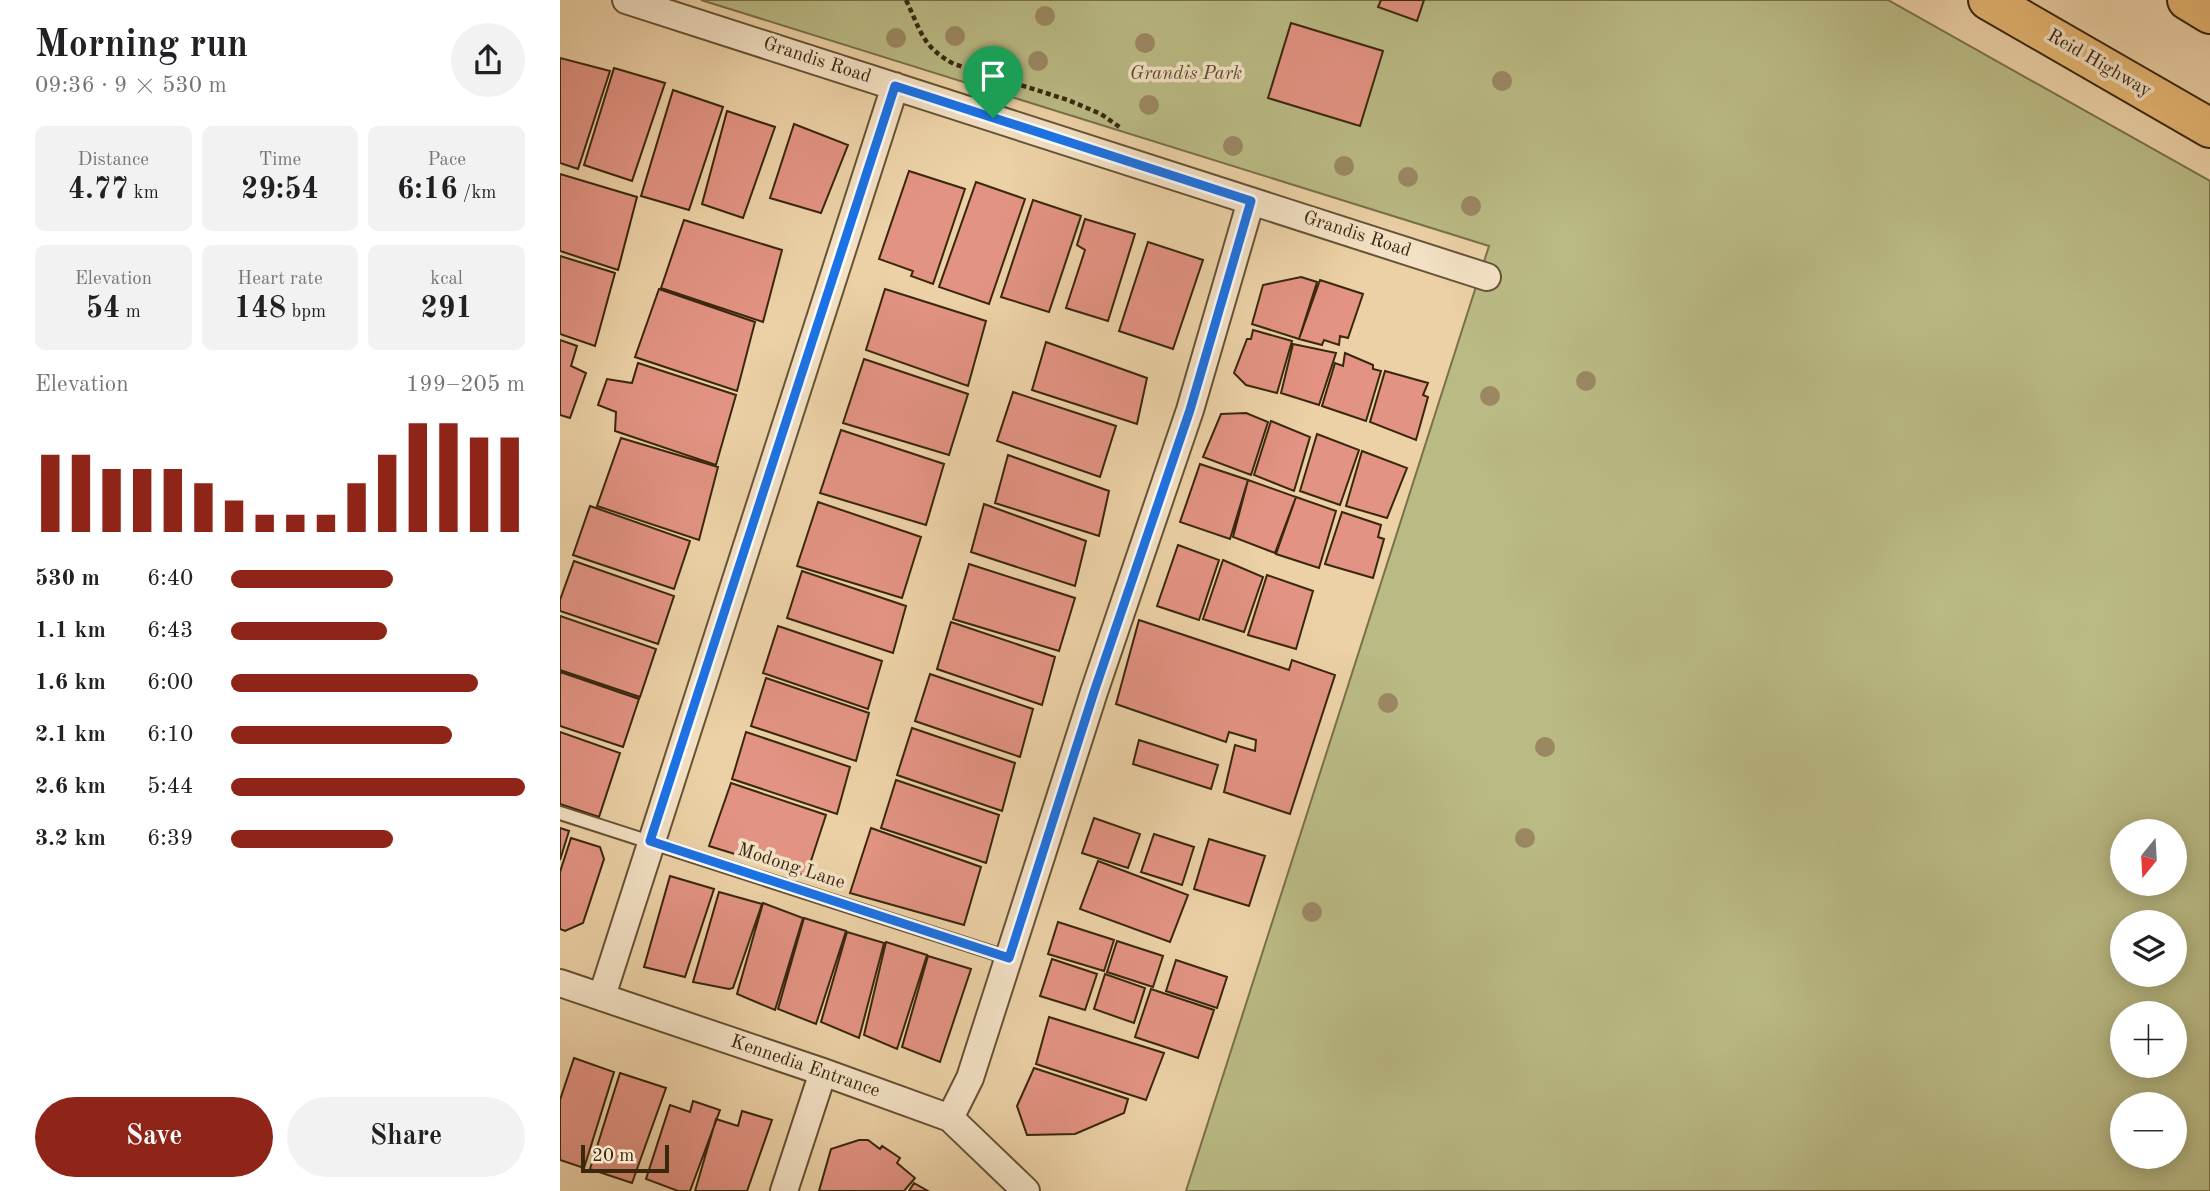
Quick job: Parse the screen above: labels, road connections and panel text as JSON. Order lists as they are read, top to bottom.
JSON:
{
  "streets": {
    "highway": ["Reid Highway"],
    "street": ["Grandis Road", "Kennedia Entrance"],
    "lane": ["Modong Lane"]
  },
  "parks": ["Grandis Park"],
  "scale_bar": "20 m",
  "north": "bottom",
  "page": {
    "heading": ["Morning run", "09:36 · 9 × 530 m"],
    "stats": [
      ["Distance", "4.77 km"],
      ["Time", "29:54"],
      ["Pace", "6:16 /km"],
      ["Elevation", "54 m"],
      ["Heart rate", "148 bpm"],
      ["kcal", "291"]
    ],
    "chart": ["Elevation", "199–205 m"],
    "list": [
      {
        "name": "530 m",
        "note": "6:40"
      },
      {
        "name": "1.1 km",
        "note": "6:43"
      },
      {
        "name": "1.6 km",
        "note": "6:00"
      },
      {
        "name": "2.1 km",
        "note": "6:10"
      },
      {
        "name": "2.6 km",
        "note": "5:44"
      },
      {
        "name": "3.2 km",
        "note": "6:39"
      }
    ],
    "map_buttons": ["+", "−"],
    "buttons": ["Save", "Share"],
    "scale": "20 m"
  }
}
